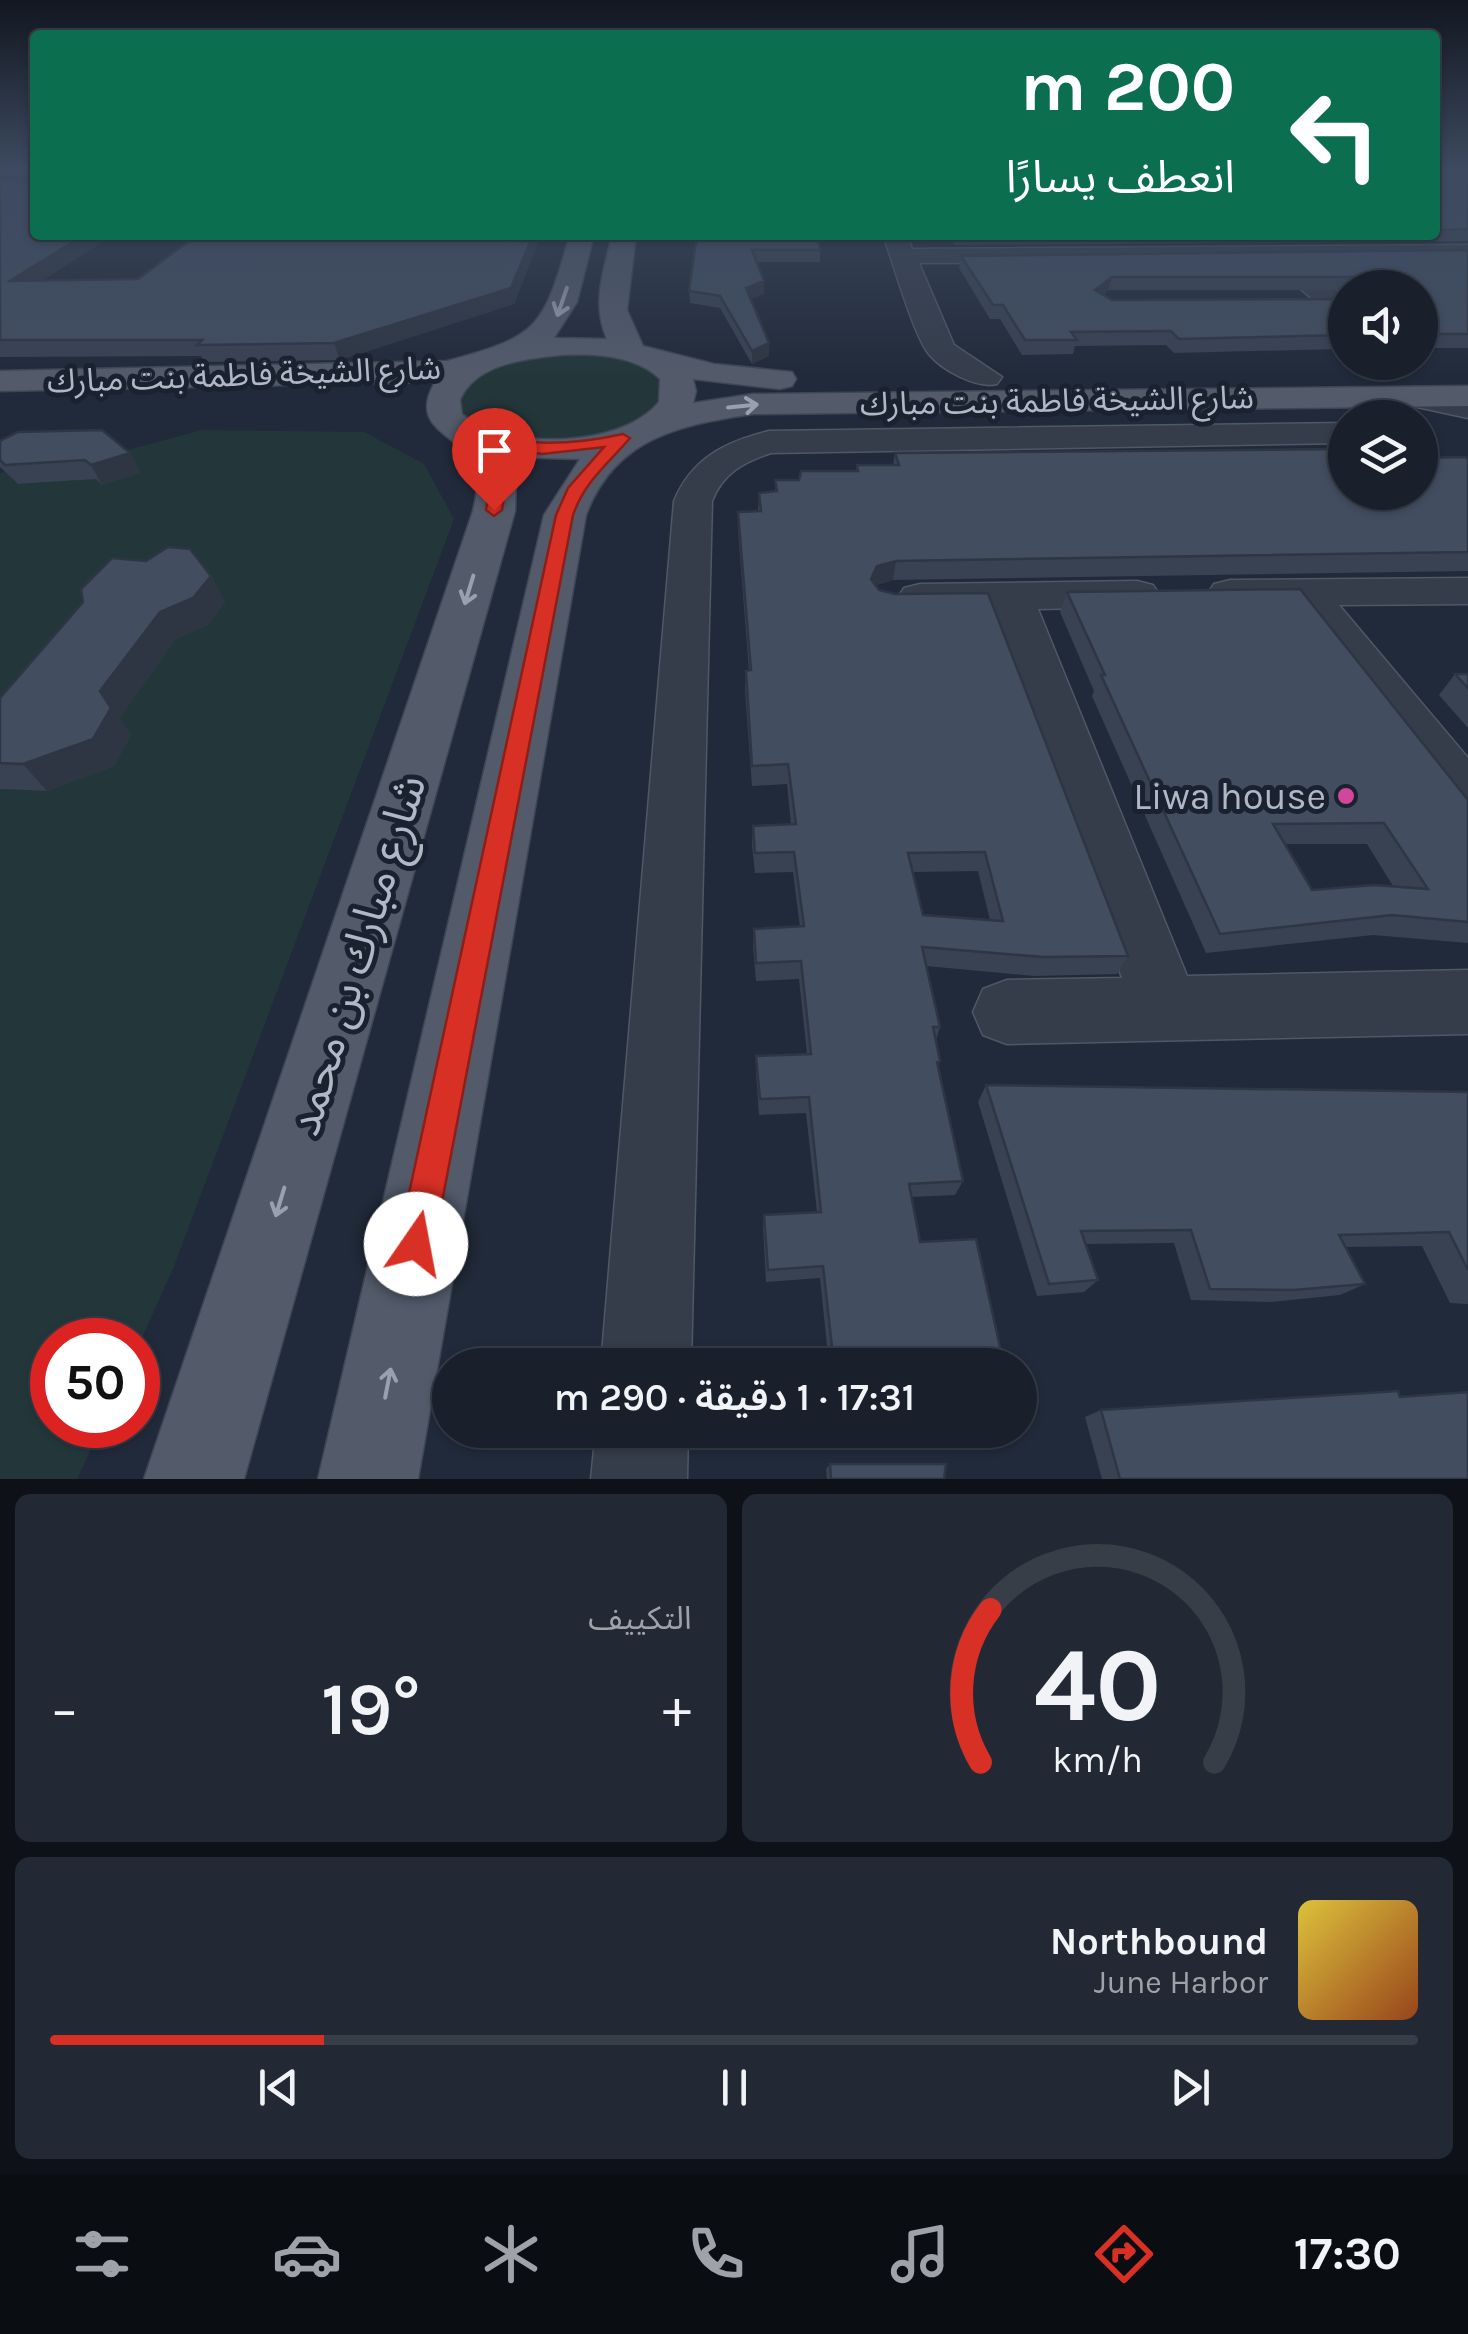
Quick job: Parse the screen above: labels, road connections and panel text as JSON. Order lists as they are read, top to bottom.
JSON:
{
  "streets": {
    "main road": ["شارع الشيخة فاطمة بنت مبارك", "شارع مبارك بن محمد"]
  },
  "crossings": [
    ["شارع الشيخة فاطمة بنت مبارك", "شارع مبارك بن محمد"]
  ],
  "places": ["Liwa house"],
  "page": {
    "turn": ["200 m", "انعطف يسارًا"],
    "limit": "50",
    "trip": "17:31 · 1 دقيقة · 290 m",
    "tile": "التكييف",
    "heat": ["−", "19°", "+"],
    "song": ["Northbound", "June Harbor"],
    "tabs": "17:30",
    "gauge": ["40", "km/h"]
  }
}
